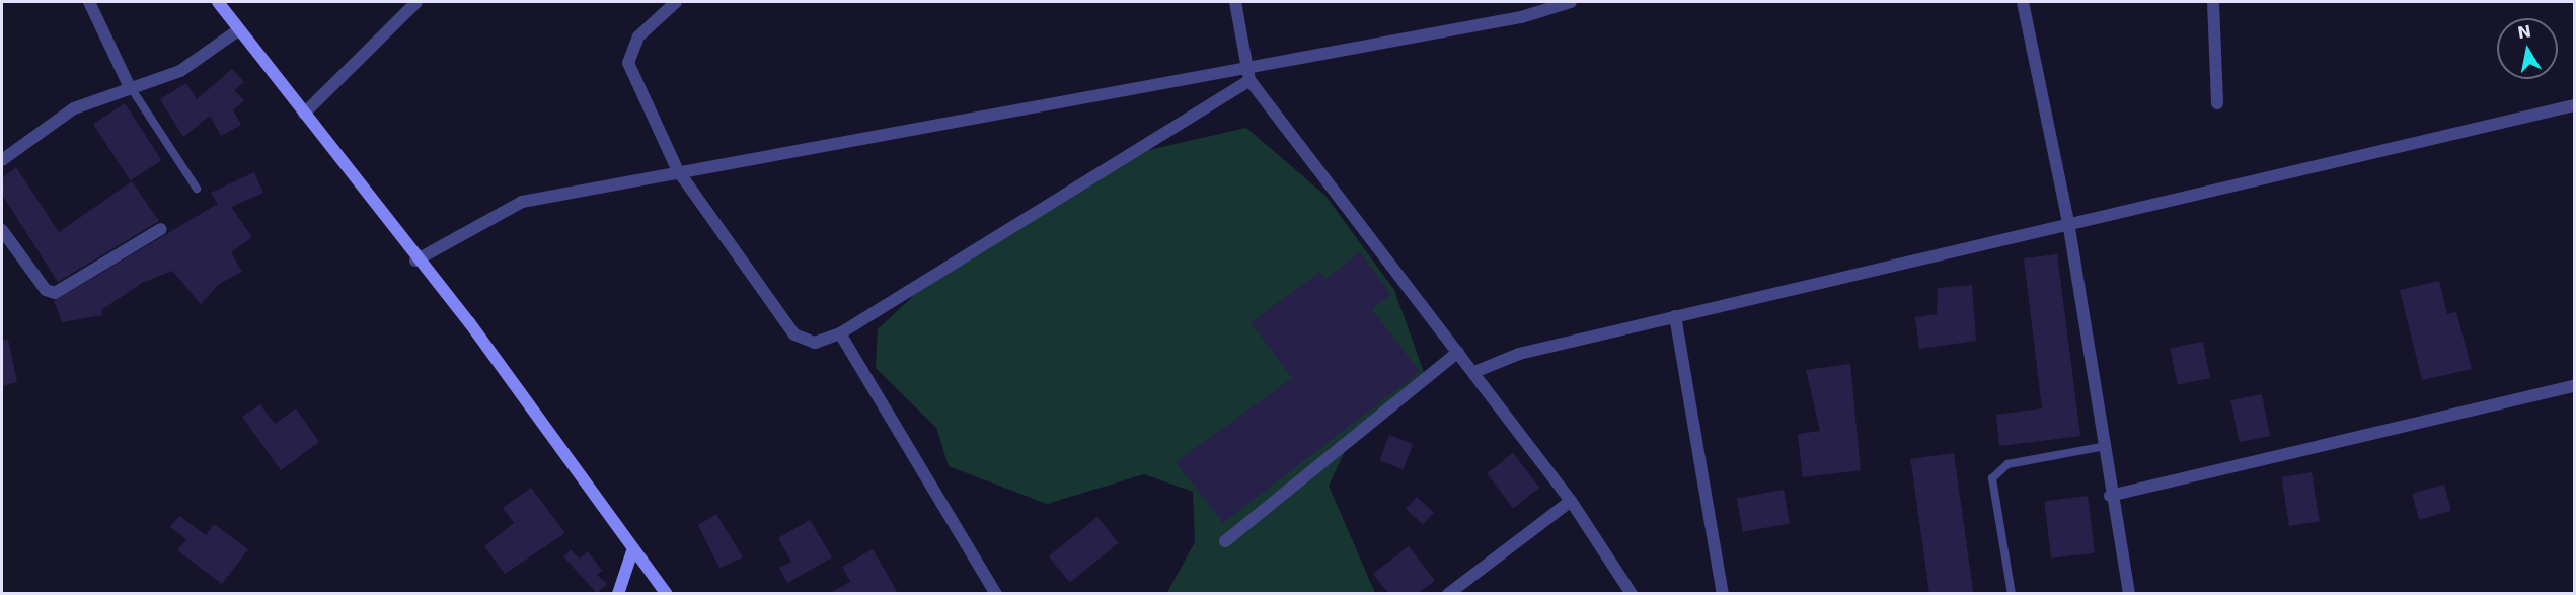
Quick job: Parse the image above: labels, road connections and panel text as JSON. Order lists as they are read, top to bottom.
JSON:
{
  "north": "top"
}
